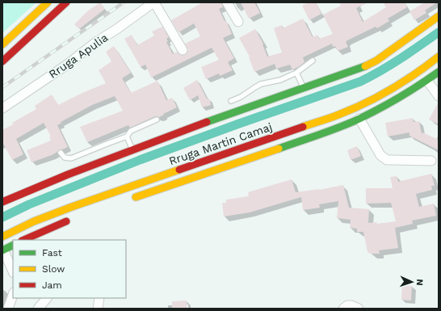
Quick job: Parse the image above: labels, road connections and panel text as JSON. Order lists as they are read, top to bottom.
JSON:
{
  "streets": {
    "main road": ["Rruga Martin Camaj"],
    "street": ["Rruga Apulia"]
  },
  "legend": ["Fast", "Slow", "Jam"],
  "north": "right"
}
